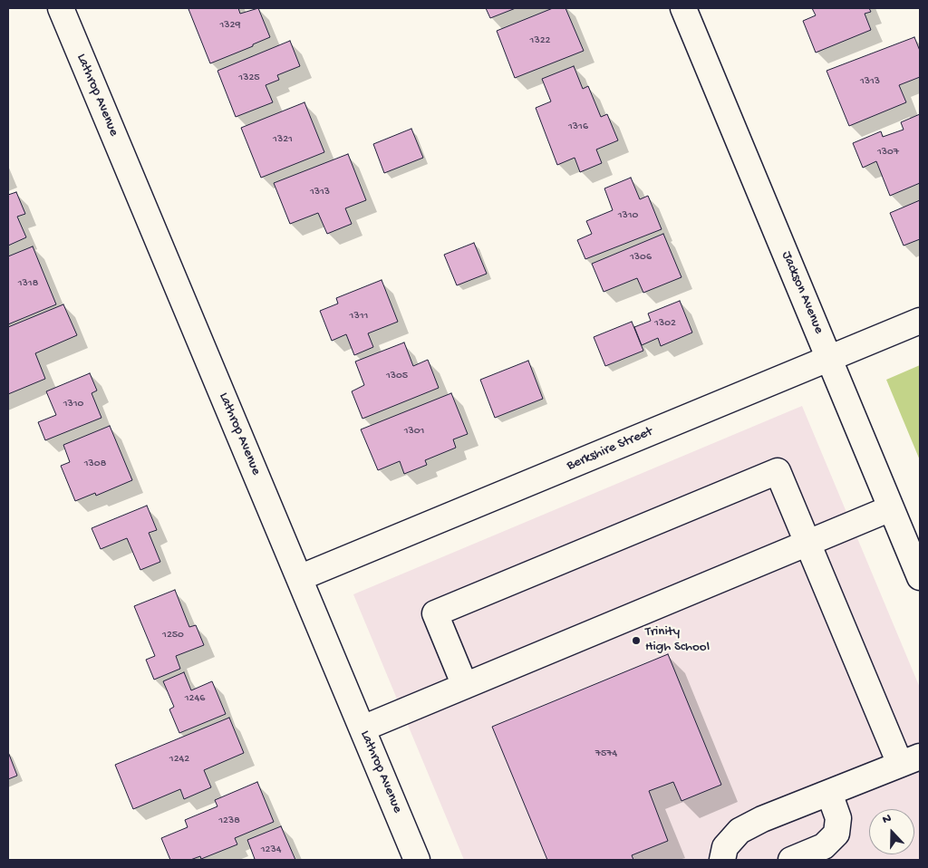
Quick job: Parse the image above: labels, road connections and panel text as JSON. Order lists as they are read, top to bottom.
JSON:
{
  "streets": {
    "street": ["Lathrop Avenue", "Jackson Avenue", "Berkshire Street"]
  },
  "crossings": [
    ["Lathrop Avenue", "Berkshire Street"],
    ["Jackson Avenue", "Berkshire Street"]
  ],
  "places": ["Trinity High School"],
  "house_numbers": [
    "1329",
    "1322",
    "1325",
    "1313",
    "1316",
    "1321",
    "1307",
    "1313",
    "1310",
    "1306",
    "1318",
    "1311",
    "1302",
    "1305",
    "1310",
    "1301",
    "1308",
    "1250",
    "1246",
    "7574",
    "1242",
    "1238",
    "1234"
  ],
  "north": "top"
}
